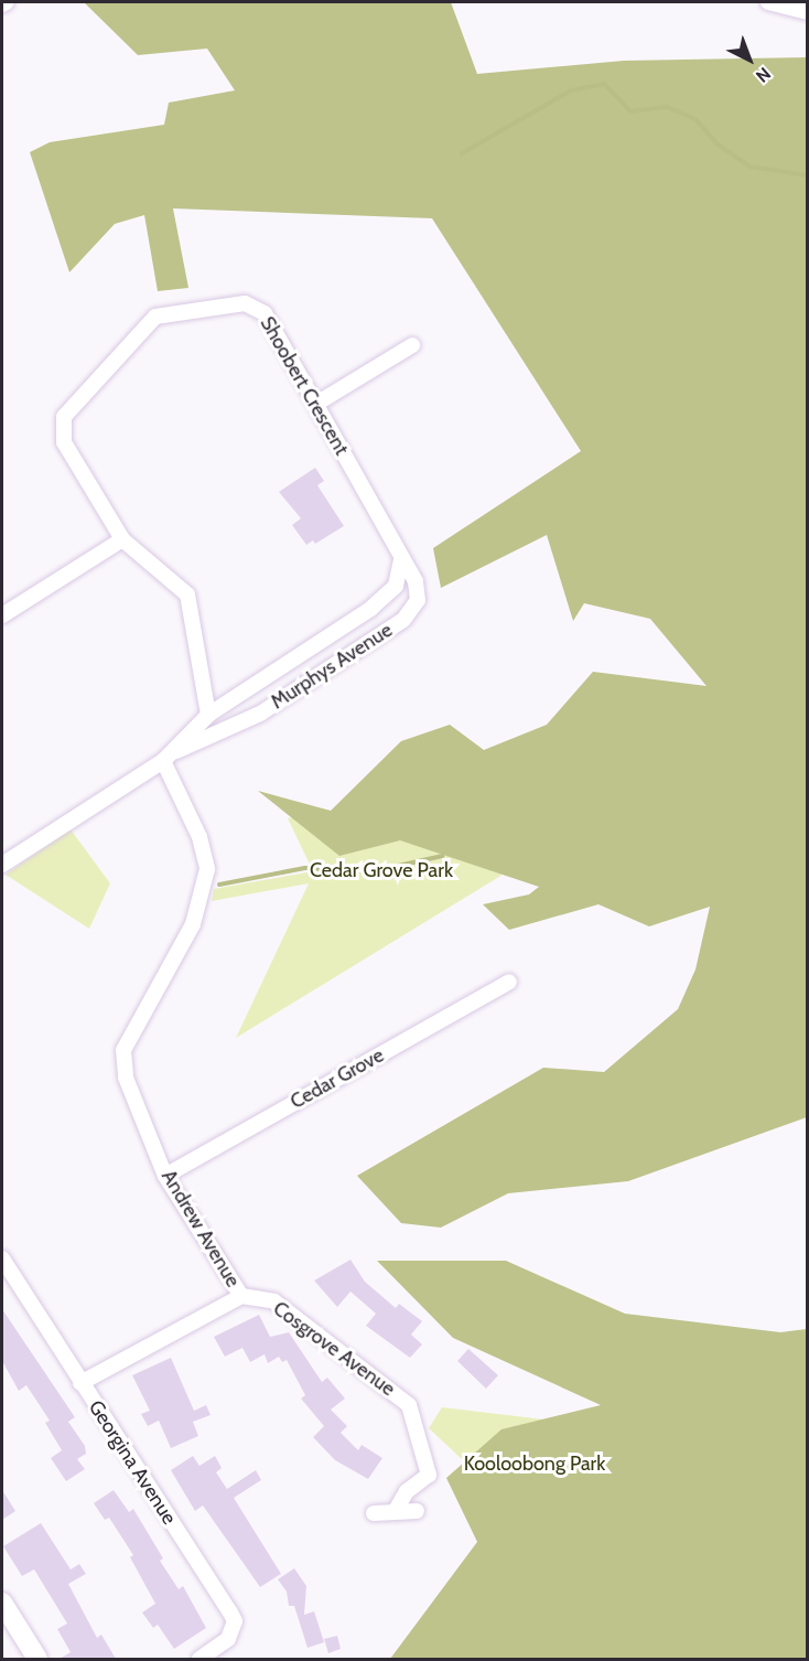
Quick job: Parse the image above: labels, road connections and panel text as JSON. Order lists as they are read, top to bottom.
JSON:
{
  "streets": {
    "street": [
      "Shoobert Crescent",
      "Murphys Avenue",
      "Cedar Grove",
      "Andrew Avenue",
      "Cosgrove Avenue",
      "Georgina Avenue"
    ]
  },
  "crossings": [
    ["Shoobert Crescent", "Murphys Avenue"],
    ["Murphys Avenue", "Andrew Avenue"],
    ["Cedar Grove", "Andrew Avenue"],
    ["Andrew Avenue", "Cosgrove Avenue"]
  ],
  "parks": ["Cedar Grove Park", "Kooloobong Park"],
  "north": "bottom right"
}
